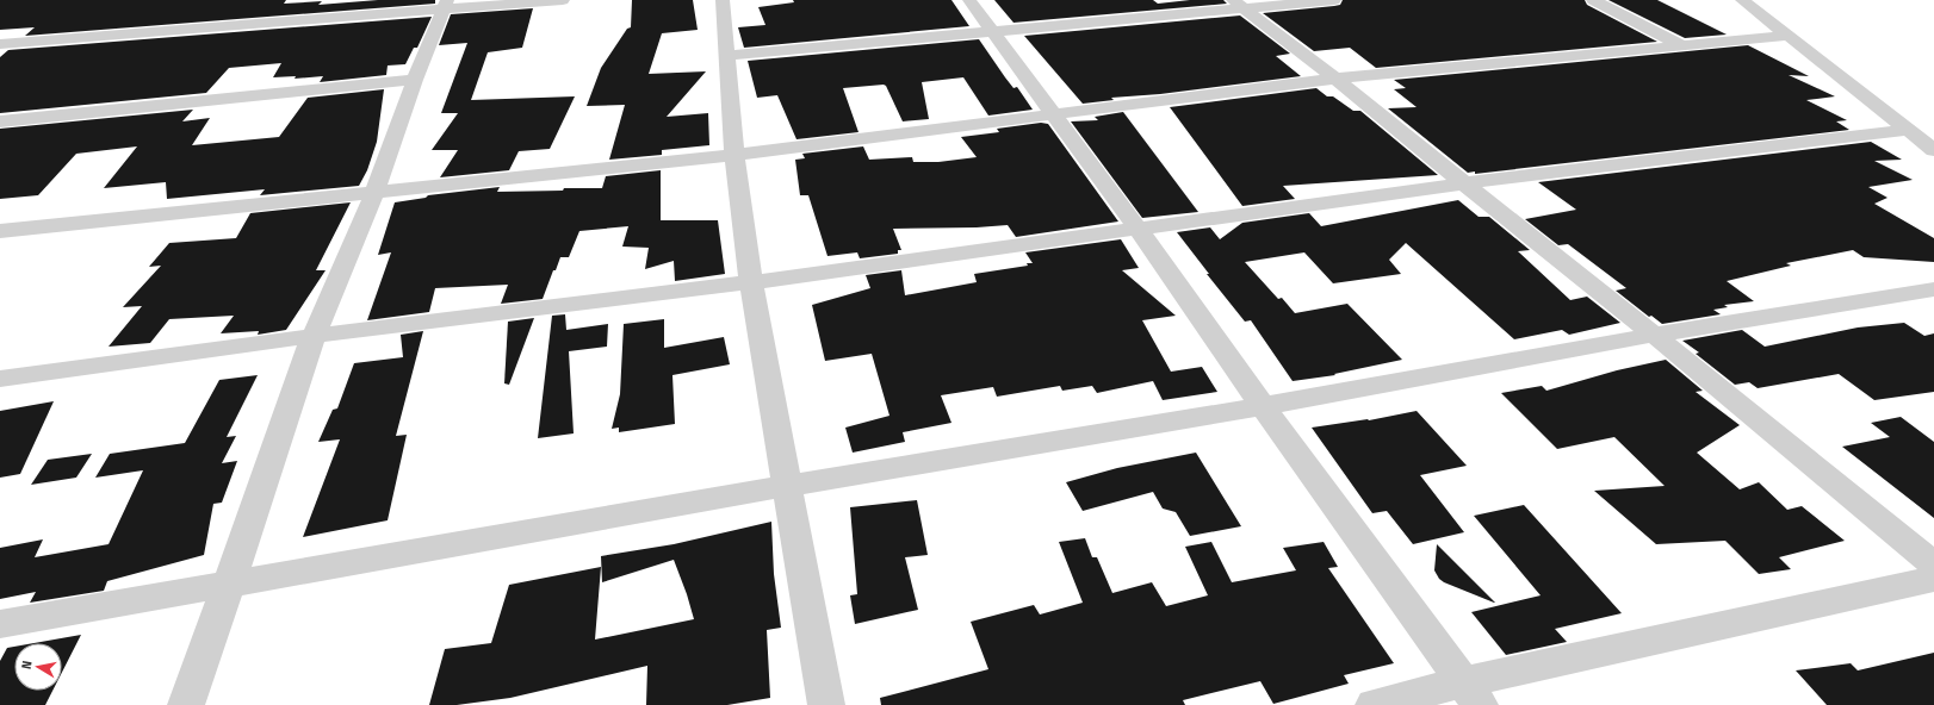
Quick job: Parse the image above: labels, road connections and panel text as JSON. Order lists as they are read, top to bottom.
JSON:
{
  "north": "left"
}
